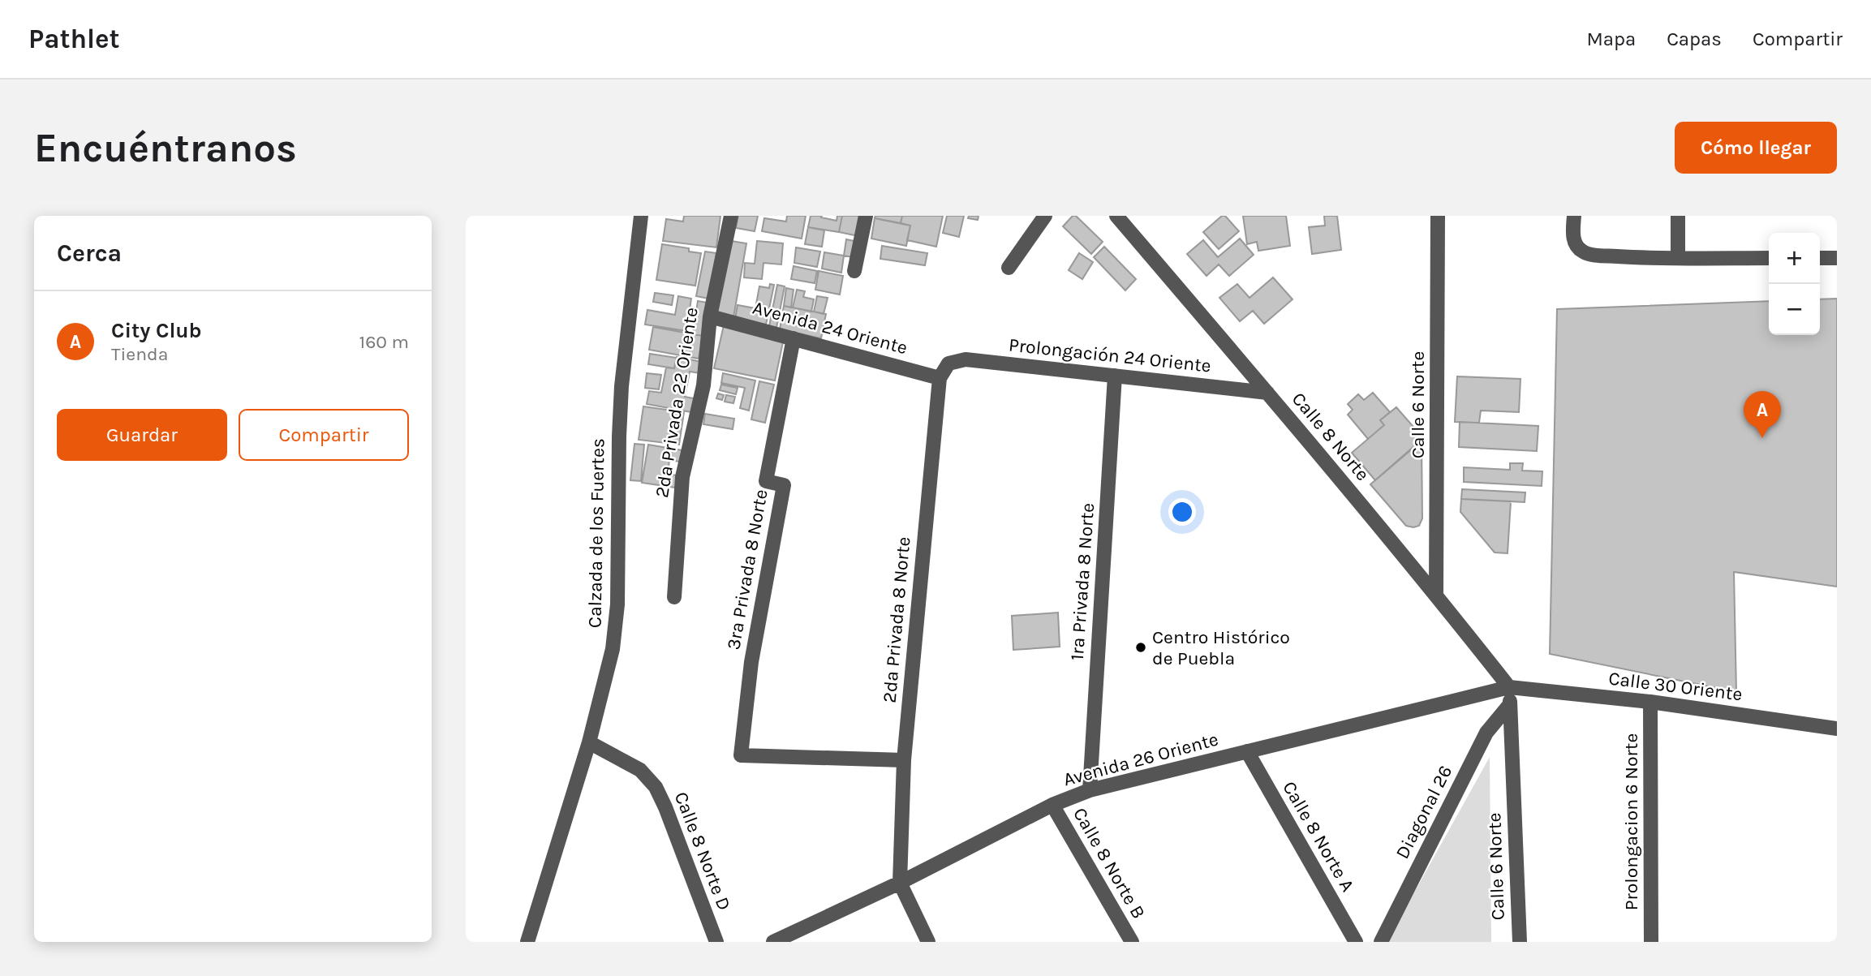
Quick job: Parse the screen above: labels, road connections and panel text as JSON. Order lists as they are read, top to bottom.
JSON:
{
  "streets": {
    "street": [
      "Avenida 24 Oriente",
      "Prolongación 24 Oriente",
      "2da Privada 22 Oriente",
      "Calle 6 Norte",
      "Calle 8 Norte",
      "Calzada de los Fuertes",
      "3ra Privada 8 Norte",
      "1ra Privada 8 Norte",
      "2da Privada 8 Norte",
      "Calle 30 Oriente",
      "Avenida 26 Oriente",
      "Diagonal 26",
      "Prolongacion 6 Norte",
      "Calle 8 Norte A",
      "Calle 8 Norte D",
      "Calle 8 Norte B"
    ]
  },
  "crossings": [
    ["Avenida 24 Oriente", "2da Privada 22 Oriente"],
    ["Avenida 24 Oriente", "3ra Privada 8 Norte"],
    ["Avenida 24 Oriente", "2da Privada 8 Norte"],
    ["Prolongación 24 Oriente", "Calle 8 Norte"],
    ["Prolongación 24 Oriente", "1ra Privada 8 Norte"],
    ["Prolongación 24 Oriente", "2da Privada 8 Norte"],
    ["Calle 6 Norte", "Calle 8 Norte"],
    ["Calle 6 Norte", "Calle 30 Oriente"],
    ["Calle 6 Norte", "Avenida 26 Oriente"],
    ["Calle 6 Norte", "Diagonal 26"],
    ["Calle 8 Norte", "Calle 30 Oriente"],
    ["Calle 8 Norte", "Avenida 26 Oriente"],
    ["Calzada de los Fuertes", "Calle 8 Norte D"],
    ["3ra Privada 8 Norte", "2da Privada 8 Norte"],
    ["1ra Privada 8 Norte", "Avenida 26 Oriente"],
    ["2da Privada 8 Norte", "Avenida 26 Oriente"],
    ["Calle 30 Oriente", "Avenida 26 Oriente"],
    ["Calle 30 Oriente", "Prolongacion 6 Norte"],
    ["Avenida 26 Oriente", "Calle 8 Norte A"],
    ["Avenida 26 Oriente", "Calle 8 Norte B"]
  ],
  "places": ["Centro Histórico de Puebla"],
  "page": {
    "header": "Pathlet",
    "nav": ["Mapa", "Capas", "Compartir"],
    "buttons": [
      "Cómo llegar",
      ["Guardar", "Compartir"]
    ],
    "title": "Encuéntranos",
    "heading": "Cerca",
    "map_buttons": ["+", "−"],
    "list": [
      {
        "mark": "A",
        "name": "City Club",
        "note": "Tienda",
        "value": "160 m"
      }
    ],
    "pins": "A"
  }
}
